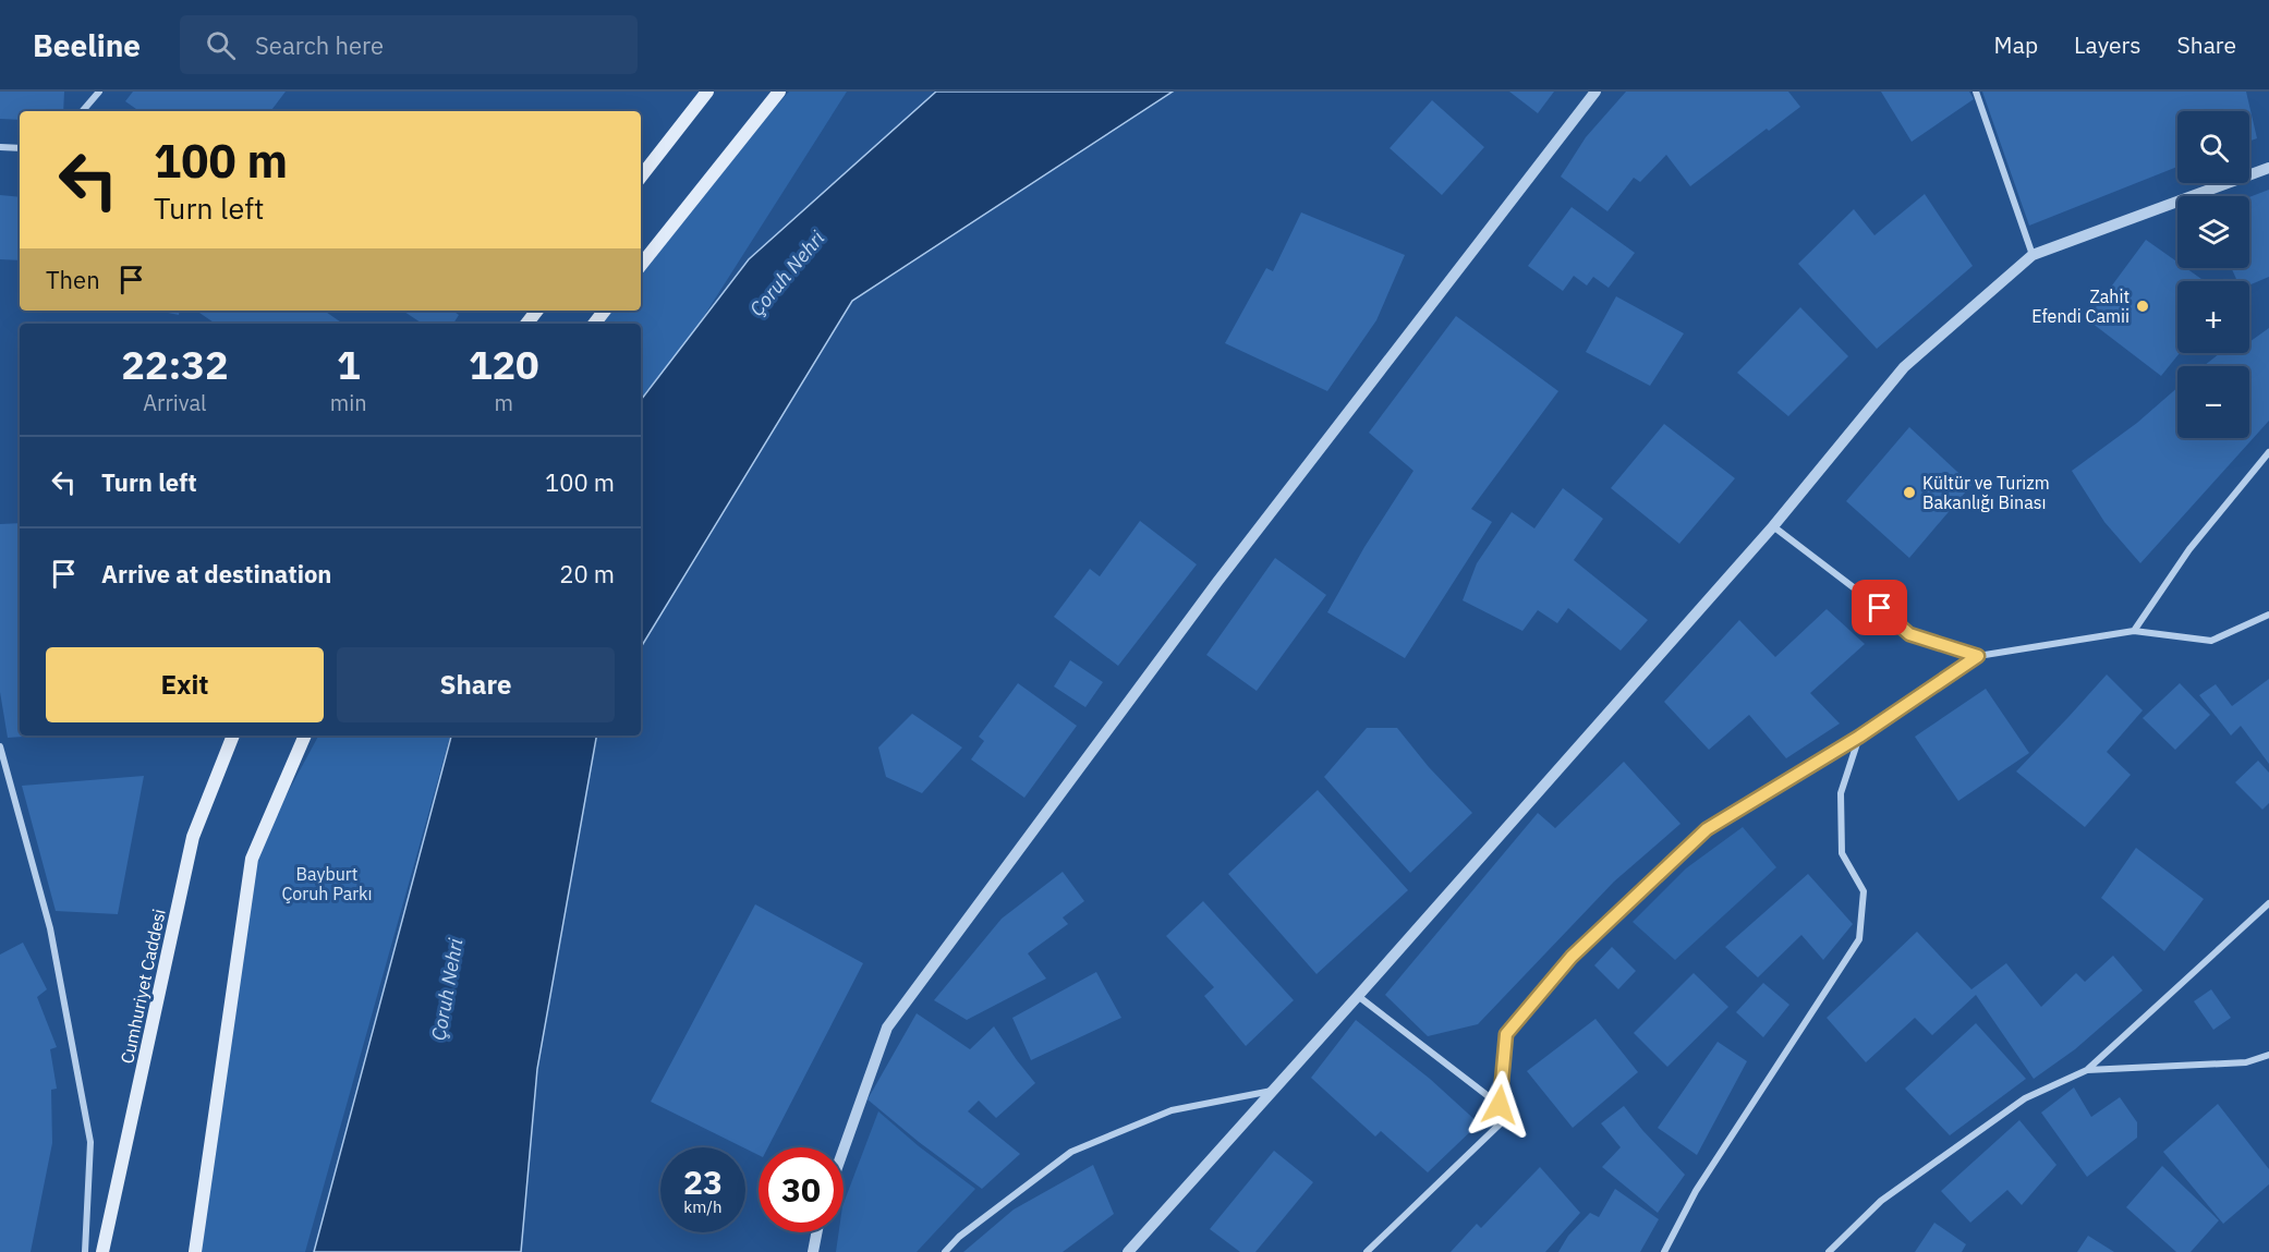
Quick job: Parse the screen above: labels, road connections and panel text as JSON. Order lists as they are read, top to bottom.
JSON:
{
  "streets": {
    "main road": ["Cumhuriyet Caddesi"]
  },
  "water": ["Çoruh Nehri"],
  "parks": ["Bayburt Çoruh Parkı"],
  "places": ["Zahit Efendi Camii", "Kültür ve Turizm Bakanlığı Binası"],
  "page": {
    "header": "Beeline",
    "search": "Search here",
    "nav": ["Map", "Layers", "Share"],
    "map_buttons": ["+", "−"],
    "turn": ["100 m", "Turn left"],
    "then": "Then",
    "eta": [
      "22:32",
      "Arrival",
      "1",
      "min",
      "120",
      "m"
    ],
    "list": [
      {
        "name": "Turn left",
        "value": "100 m"
      },
      {
        "name": "Arrive at destination",
        "value": "20 m"
      }
    ],
    "buttons": ["Exit", "Share"],
    "speed": "23 km/h",
    "limit": "30"
  }
}
